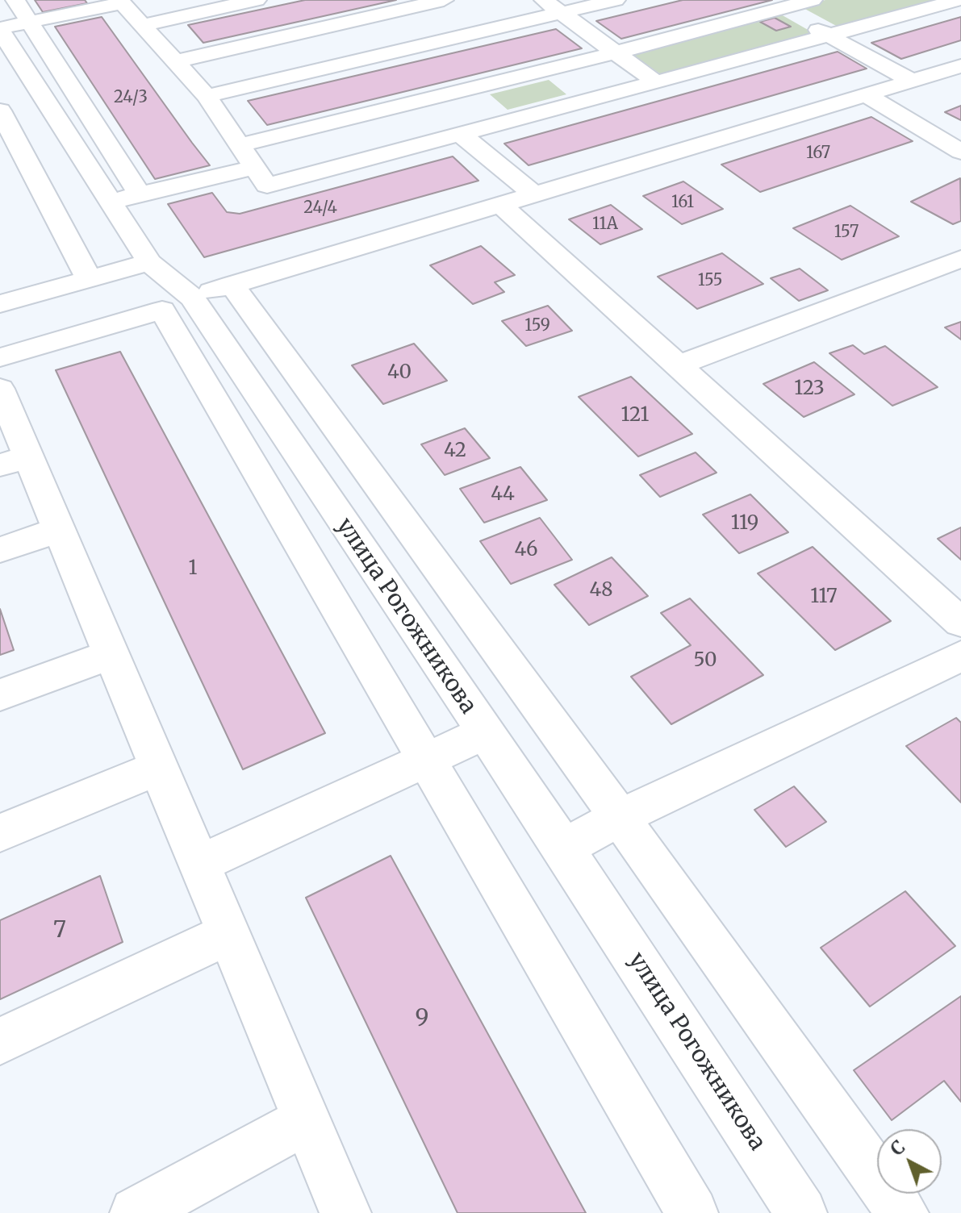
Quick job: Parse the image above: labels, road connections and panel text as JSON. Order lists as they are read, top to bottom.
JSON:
{
  "streets": {
    "street": ["улица Рогожникова"]
  },
  "house_numbers": [
    "24/3",
    "167",
    "161",
    "24/4",
    "11А",
    "157",
    "155",
    "159",
    "40",
    "123",
    "121",
    "42",
    "44",
    "119",
    "46",
    "1",
    "48",
    "117",
    "50",
    "7",
    "9"
  ],
  "north": "top left"
}
